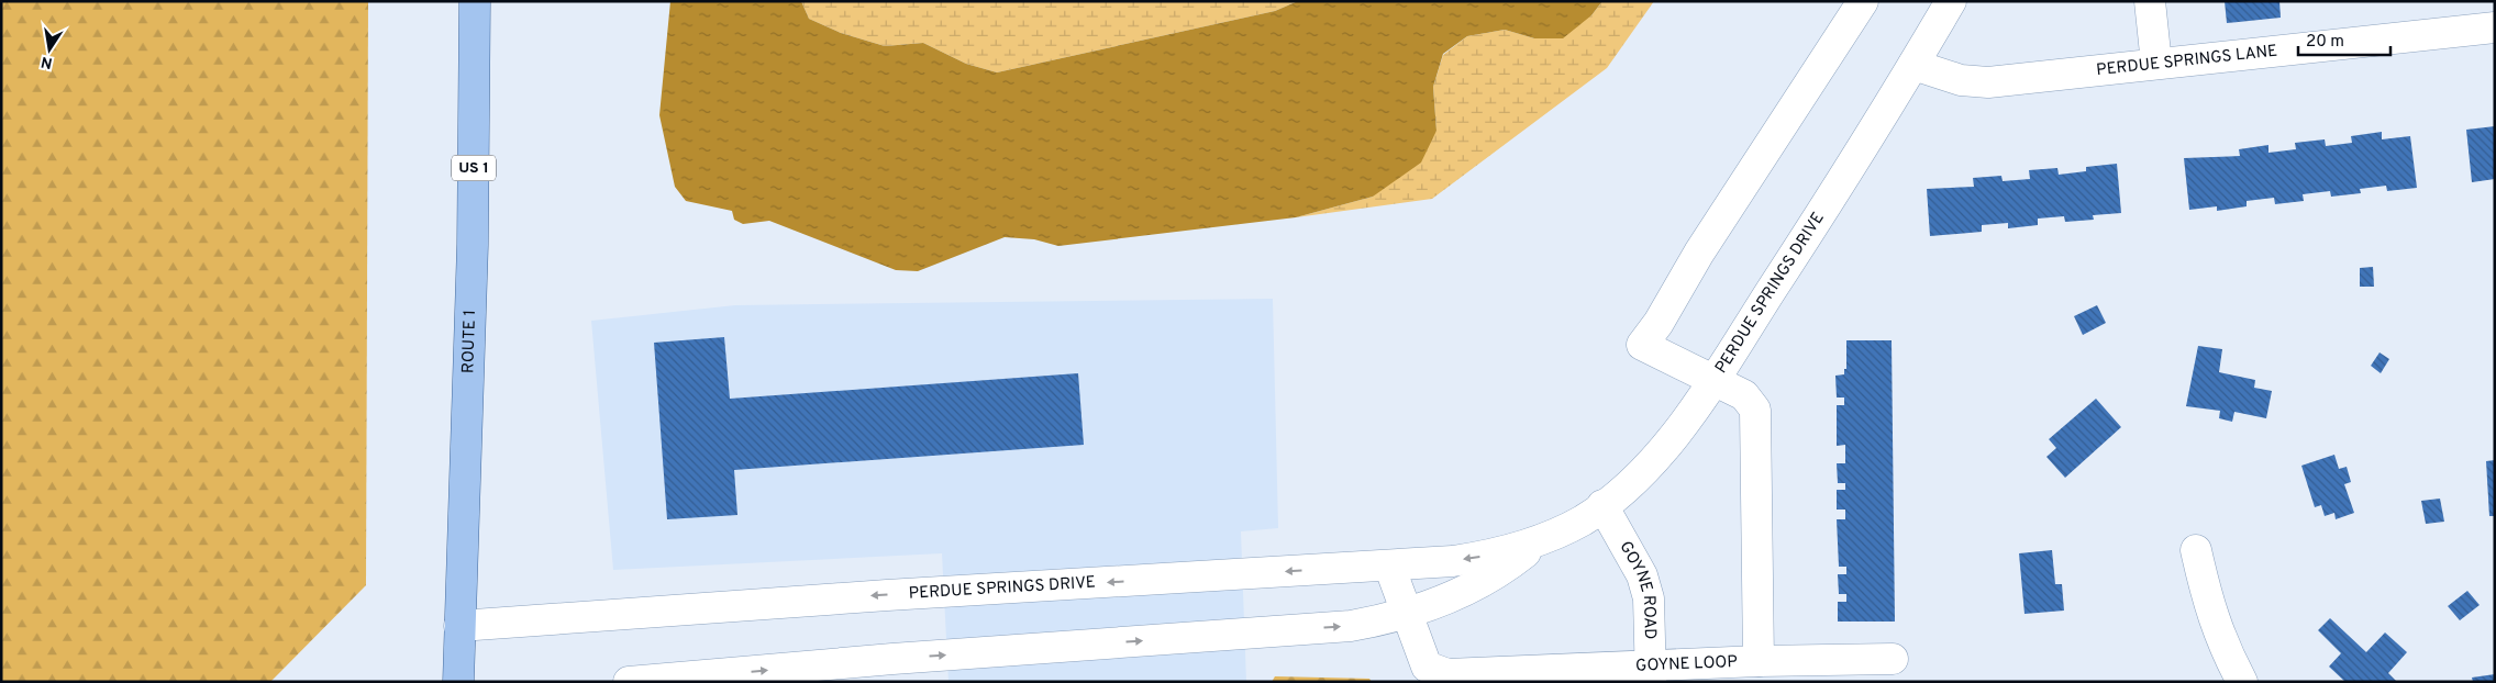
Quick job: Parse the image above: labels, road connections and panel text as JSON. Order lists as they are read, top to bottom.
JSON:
{
  "streets": {
    "main road": ["US 1", "ROUTE 1"],
    "street": [
      "PERDUE SPRINGS LANE",
      "PERDUE SPRINGS DRIVE",
      "GOYNE ROAD",
      "GOYNE LOOP"
    ]
  },
  "crossings": [
    ["PERDUE SPRINGS LANE", "PERDUE SPRINGS DRIVE"],
    ["PERDUE SPRINGS DRIVE", "ROUTE 1"],
    ["PERDUE SPRINGS DRIVE", "GOYNE ROAD"],
    ["PERDUE SPRINGS DRIVE", "GOYNE LOOP"],
    ["GOYNE ROAD", "GOYNE LOOP"]
  ],
  "scale_bar": "20 m",
  "north": "bottom"
}
